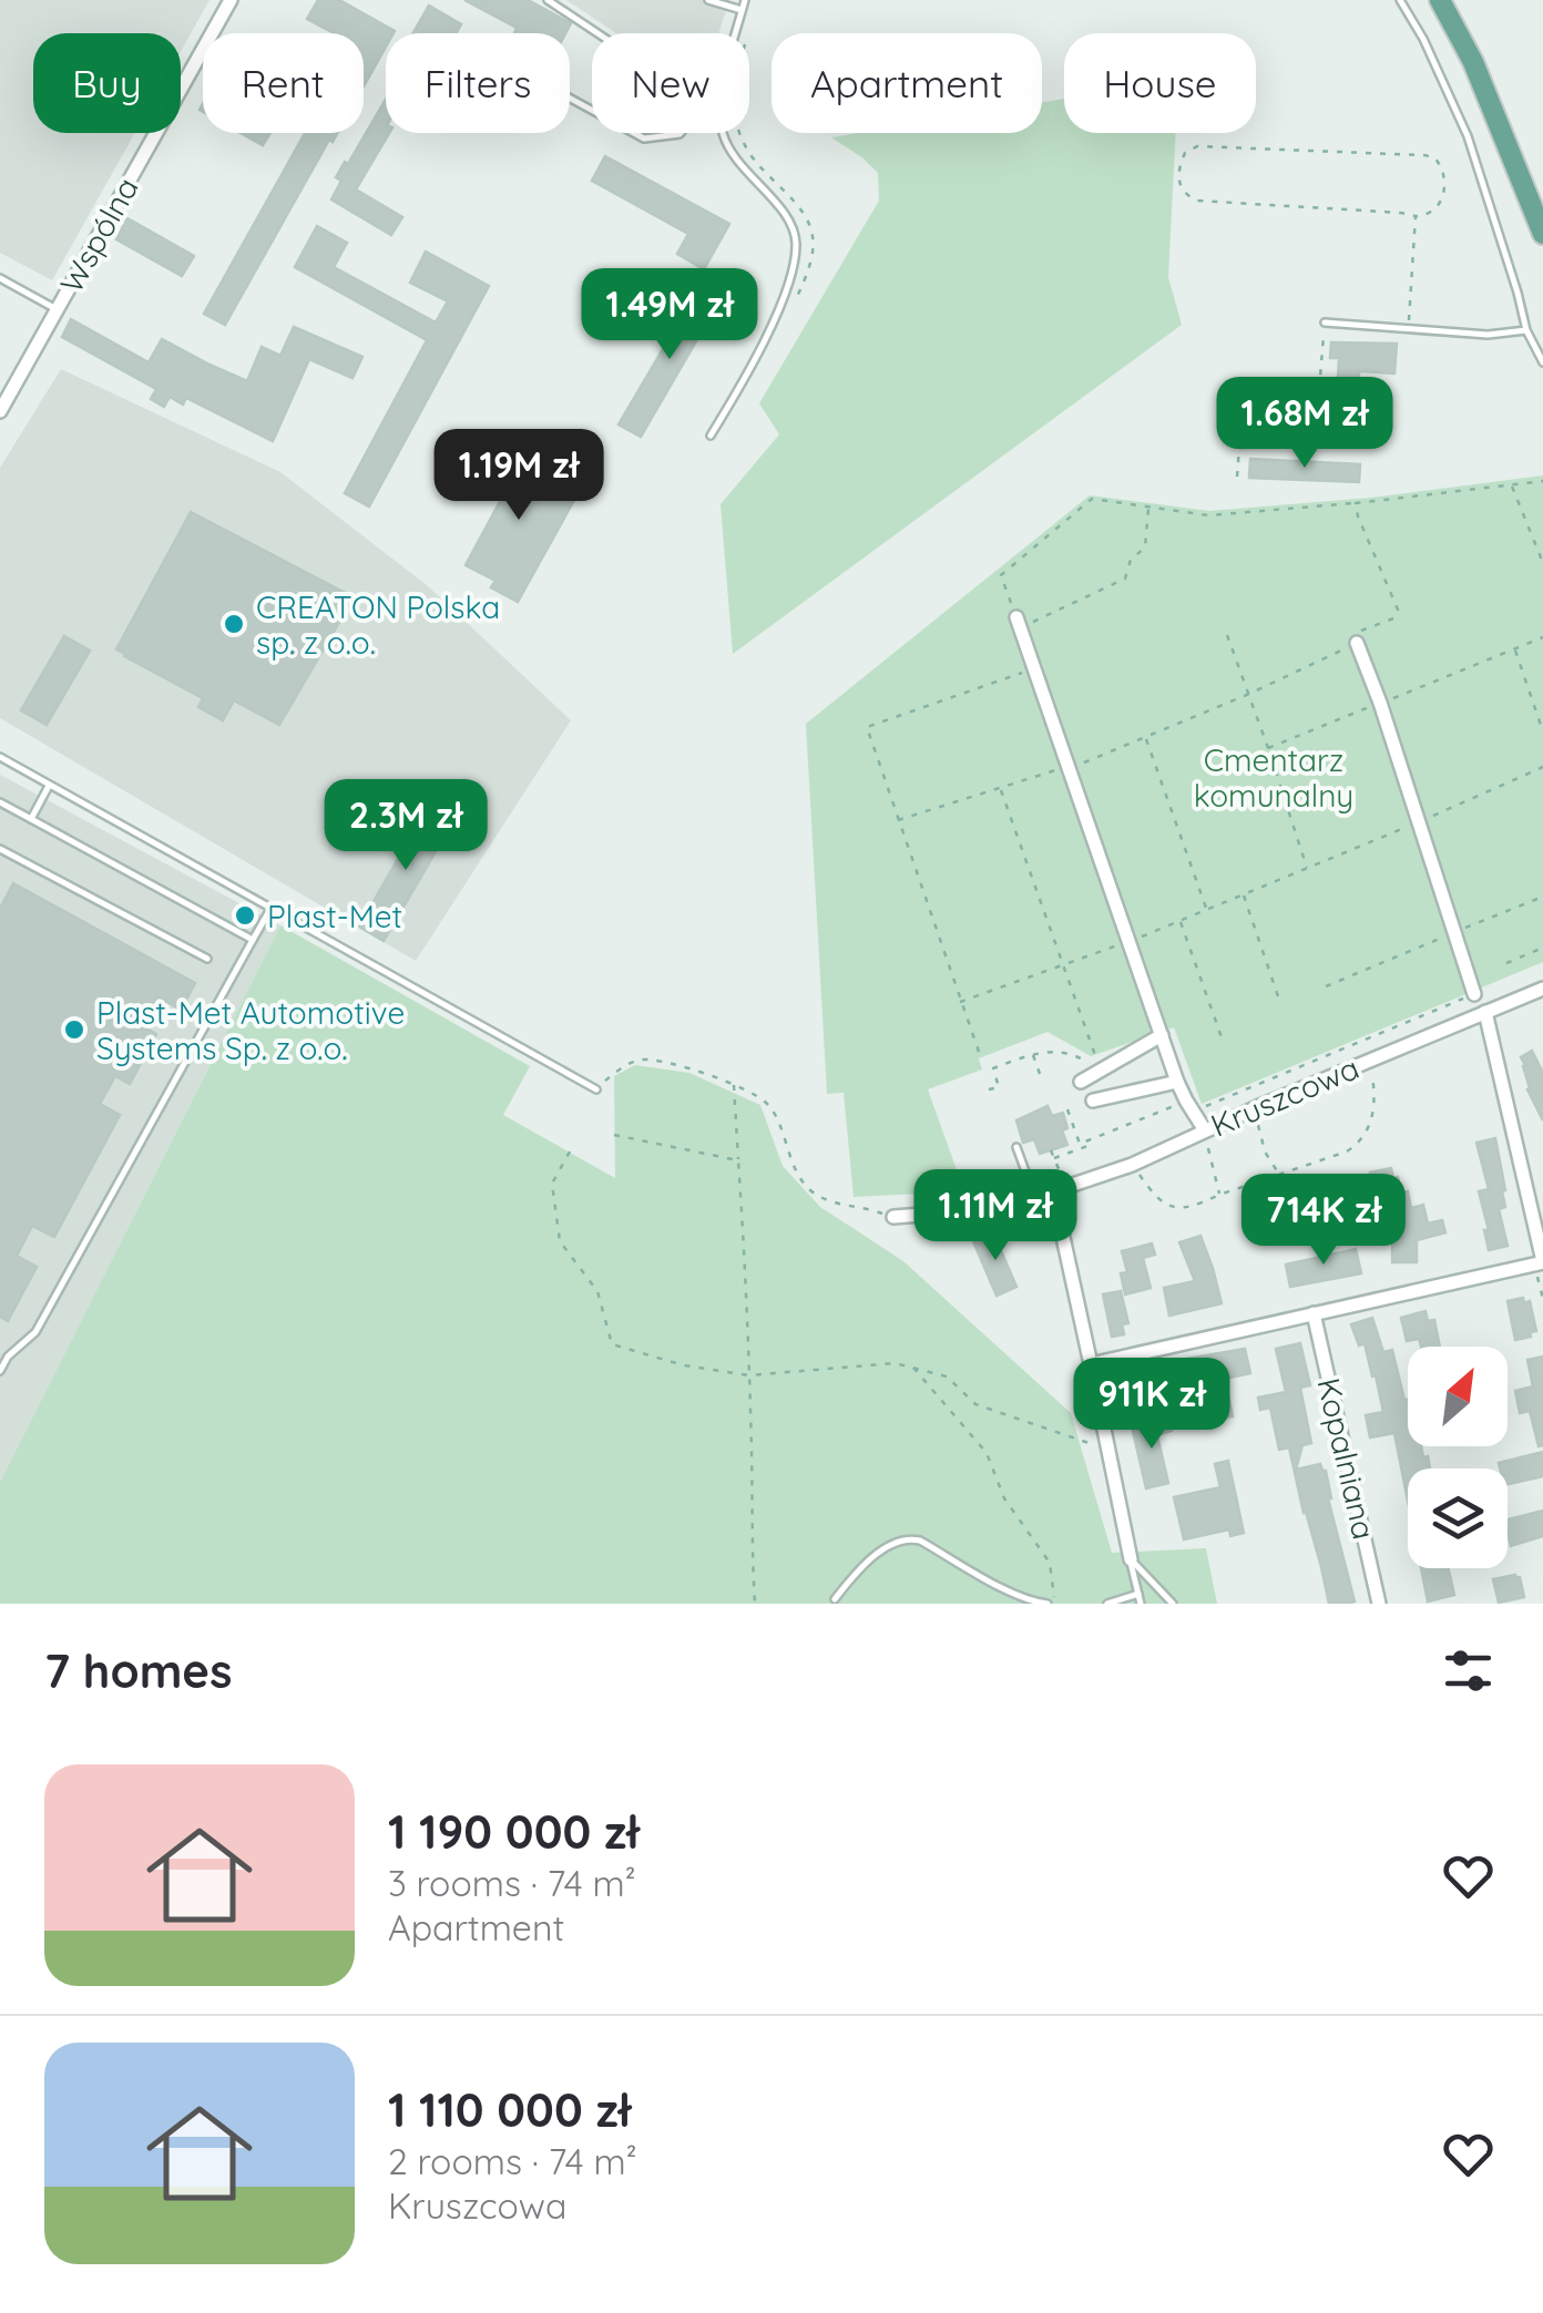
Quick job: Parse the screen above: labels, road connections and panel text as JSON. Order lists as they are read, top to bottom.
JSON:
{
  "streets": {
    "street": ["Wspólna", "Kruszcowa", "Kopalniana"]
  },
  "parks": ["Cmentarz komunalny"],
  "places": ["CREATON Polska sp. z o.o.", "Plast-Met", "Plast-Met Automotive Systems Sp. z o.o."],
  "north": "top right",
  "page": {
    "chip": [
      "Buy",
      "Rent",
      "Filters",
      "New",
      "Apartment",
      "House"
    ],
    "price": [
      "1.49M zł",
      "1.68M zł",
      "1.19M zł",
      "2.3M zł",
      "1.11M zł",
      "714K zł",
      "911K zł"
    ],
    "heading": "7 homes",
    "list": [
      {
        "name": "1 190 000 zł",
        "note": "3 rooms · 74 m² · Apartment"
      },
      {
        "name": "1 110 000 zł",
        "note": "2 rooms · 74 m² · Kruszcowa"
      }
    ]
  }
}
